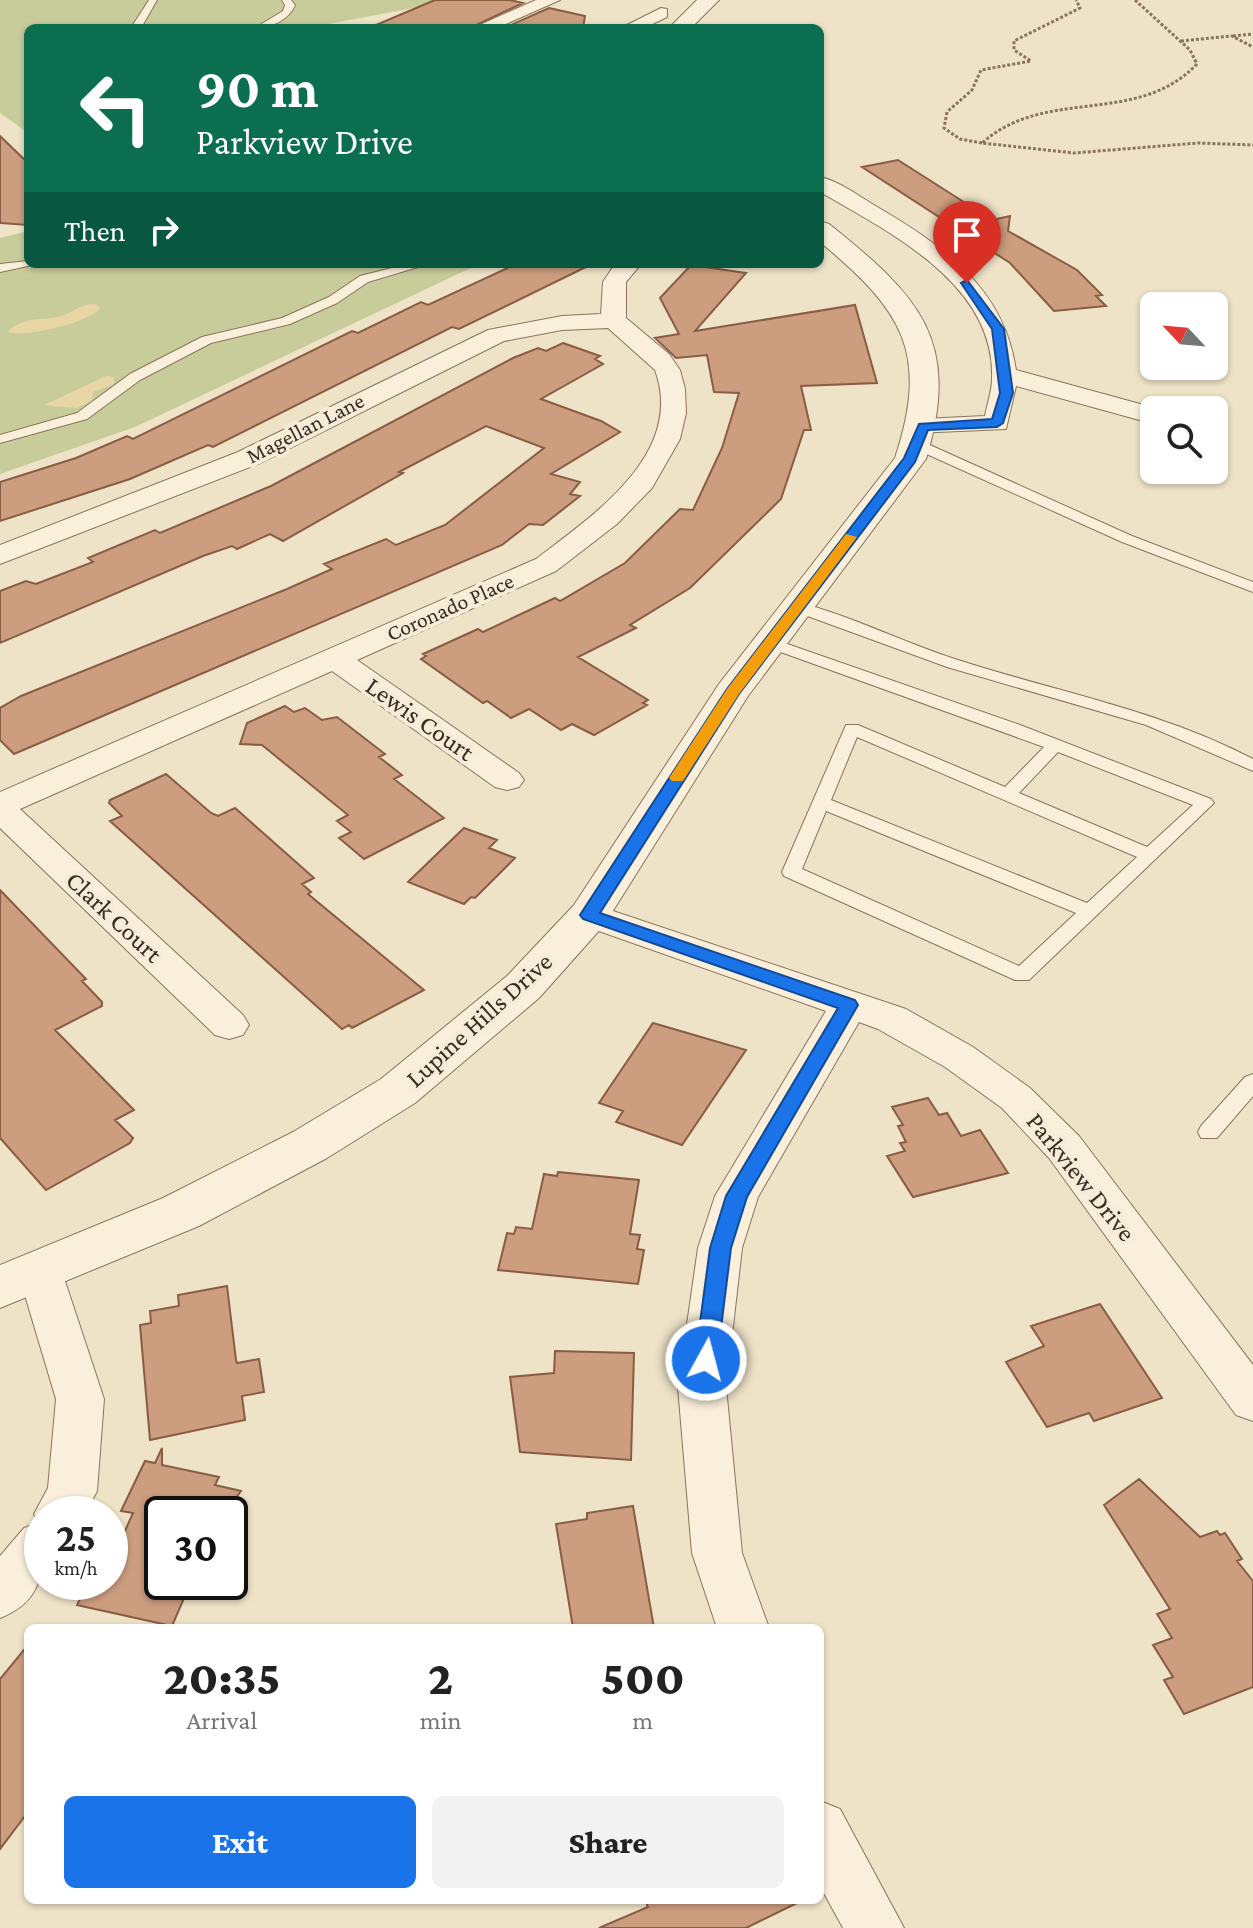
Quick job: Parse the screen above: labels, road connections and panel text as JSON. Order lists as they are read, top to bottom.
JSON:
{
  "streets": {
    "street": [
      "Magellan Lane",
      "Coronado Place",
      "Lewis Court",
      "Clark Court",
      "Lupine Hills Drive",
      "Parkview Drive"
    ]
  },
  "crossings": [
    ["Magellan Lane", "Coronado Place"],
    ["Coronado Place", "Lewis Court"],
    ["Coronado Place", "Clark Court"],
    ["Lupine Hills Drive", "Parkview Drive"]
  ],
  "north": "top left",
  "page": {
    "turn": ["90 m", "Parkview Drive"],
    "then": "Then",
    "speed": "25 km/h",
    "limit": "30",
    "eta": [
      "20:35",
      "Arrival",
      "2",
      "min",
      "500",
      "m"
    ],
    "buttons": ["Exit", "Share"]
  }
}
